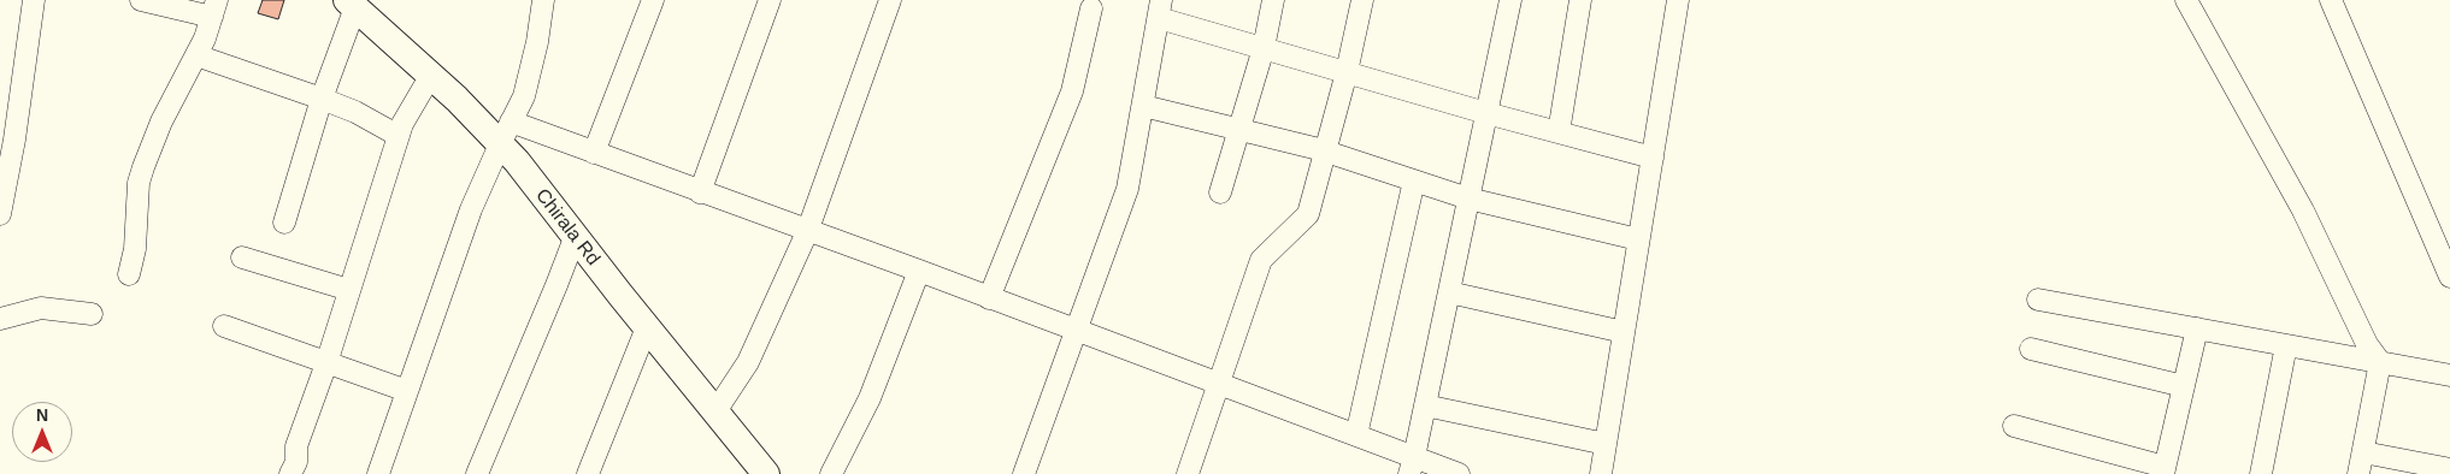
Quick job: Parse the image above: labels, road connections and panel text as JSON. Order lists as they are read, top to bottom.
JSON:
{
  "streets": {
    "main road": ["Chirala Rd"]
  },
  "north": "top"
}
